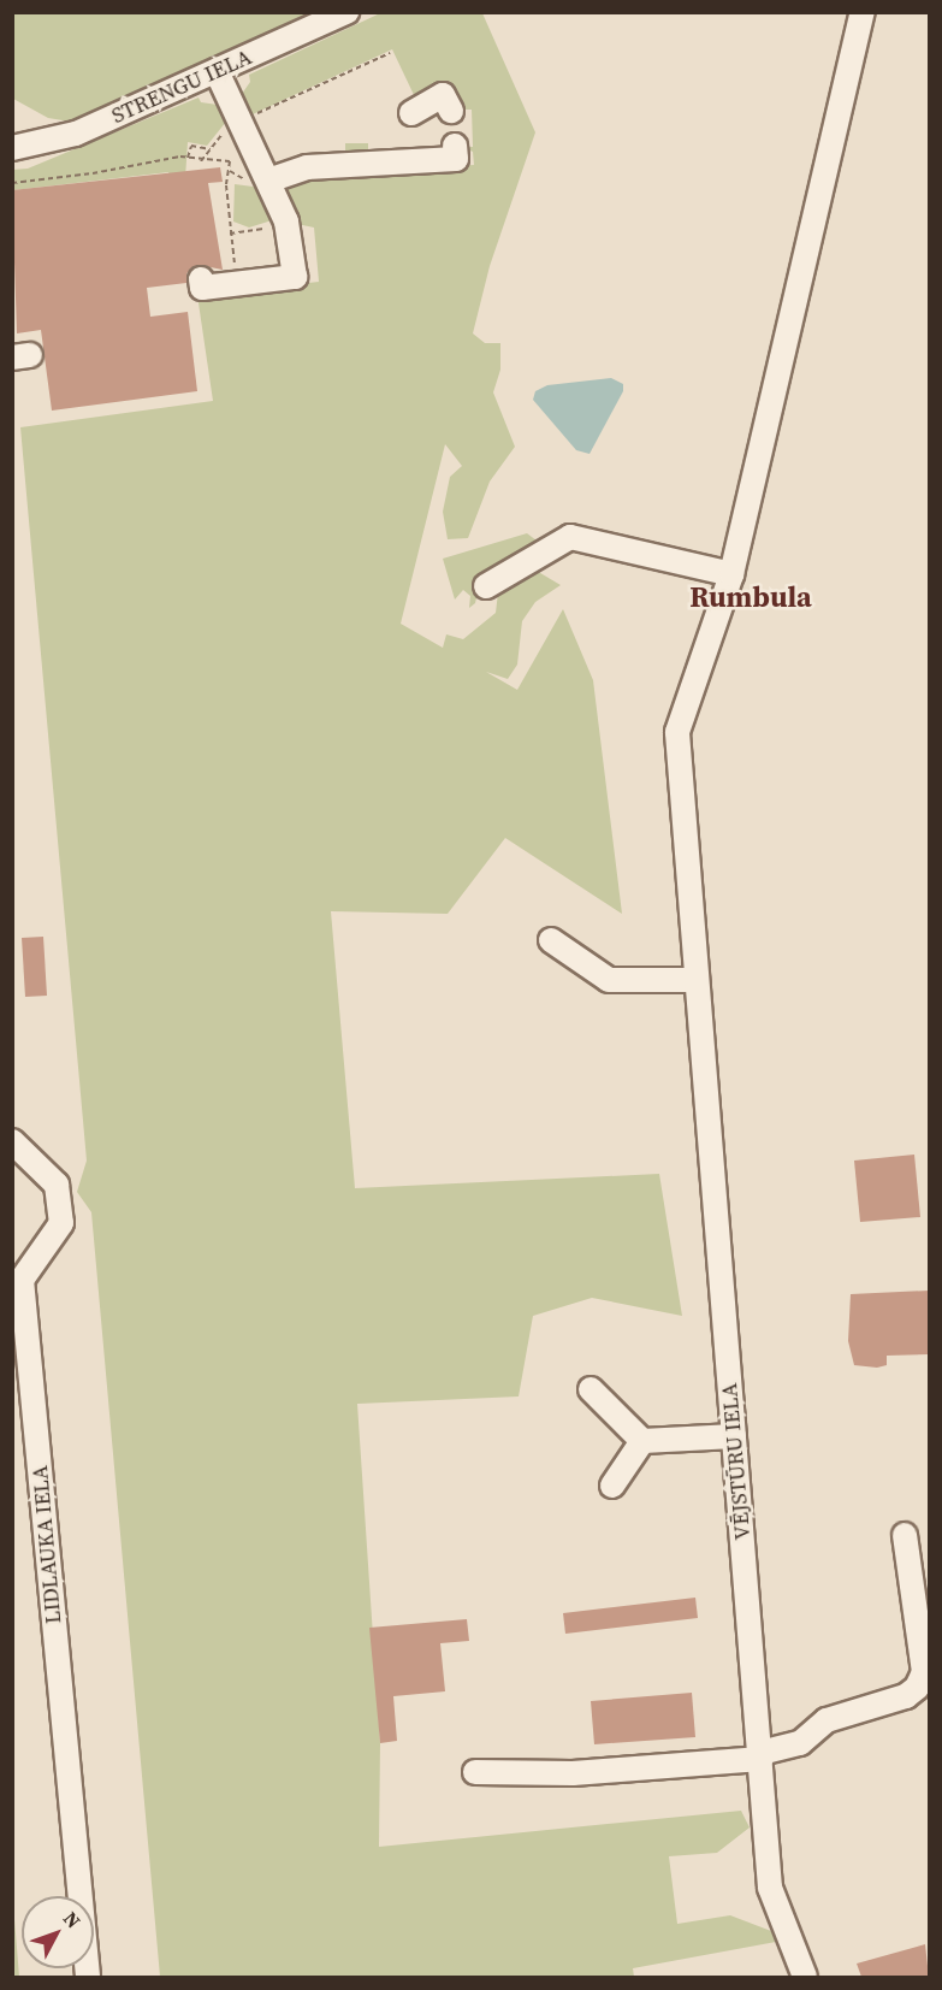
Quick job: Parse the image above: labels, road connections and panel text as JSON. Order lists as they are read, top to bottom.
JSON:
{
  "streets": {
    "street": ["STRENGU IELA", "VĒJSTŪRU IELA", "LIDLAUKA IELA"]
  },
  "districts": ["Rumbula"],
  "north": "top right"
}
